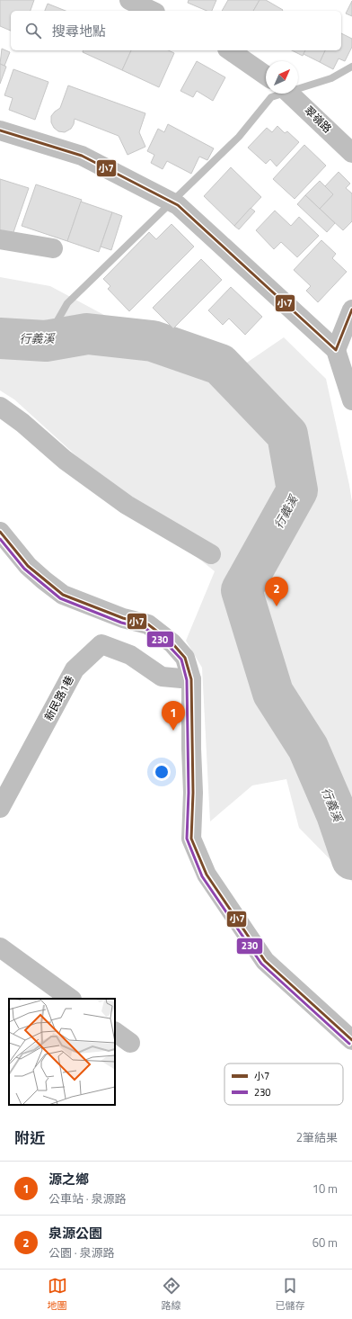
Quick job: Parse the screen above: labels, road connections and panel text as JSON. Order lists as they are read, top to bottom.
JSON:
{
  "streets": {
    "street": ["翠嶺路", "新民路1巷"]
  },
  "water": ["行義溪"],
  "lines": ["transit line 小7", "transit line 230"],
  "legend": ["小7", "230"],
  "north": "top right",
  "page": {
    "search": "搜尋地點",
    "pins": ["2", "1"],
    "heading": ["附近", "2筆結果"],
    "list": [
      {
        "mark": "1",
        "name": "源之鄉",
        "note": "公車站 · 泉源路",
        "value": "10 m"
      },
      {
        "mark": "2",
        "name": "泉源公園",
        "note": "公園 · 泉源路",
        "value": "60 m"
      }
    ],
    "nav": ["地圖", "路線", "已儲存"]
  }
}
